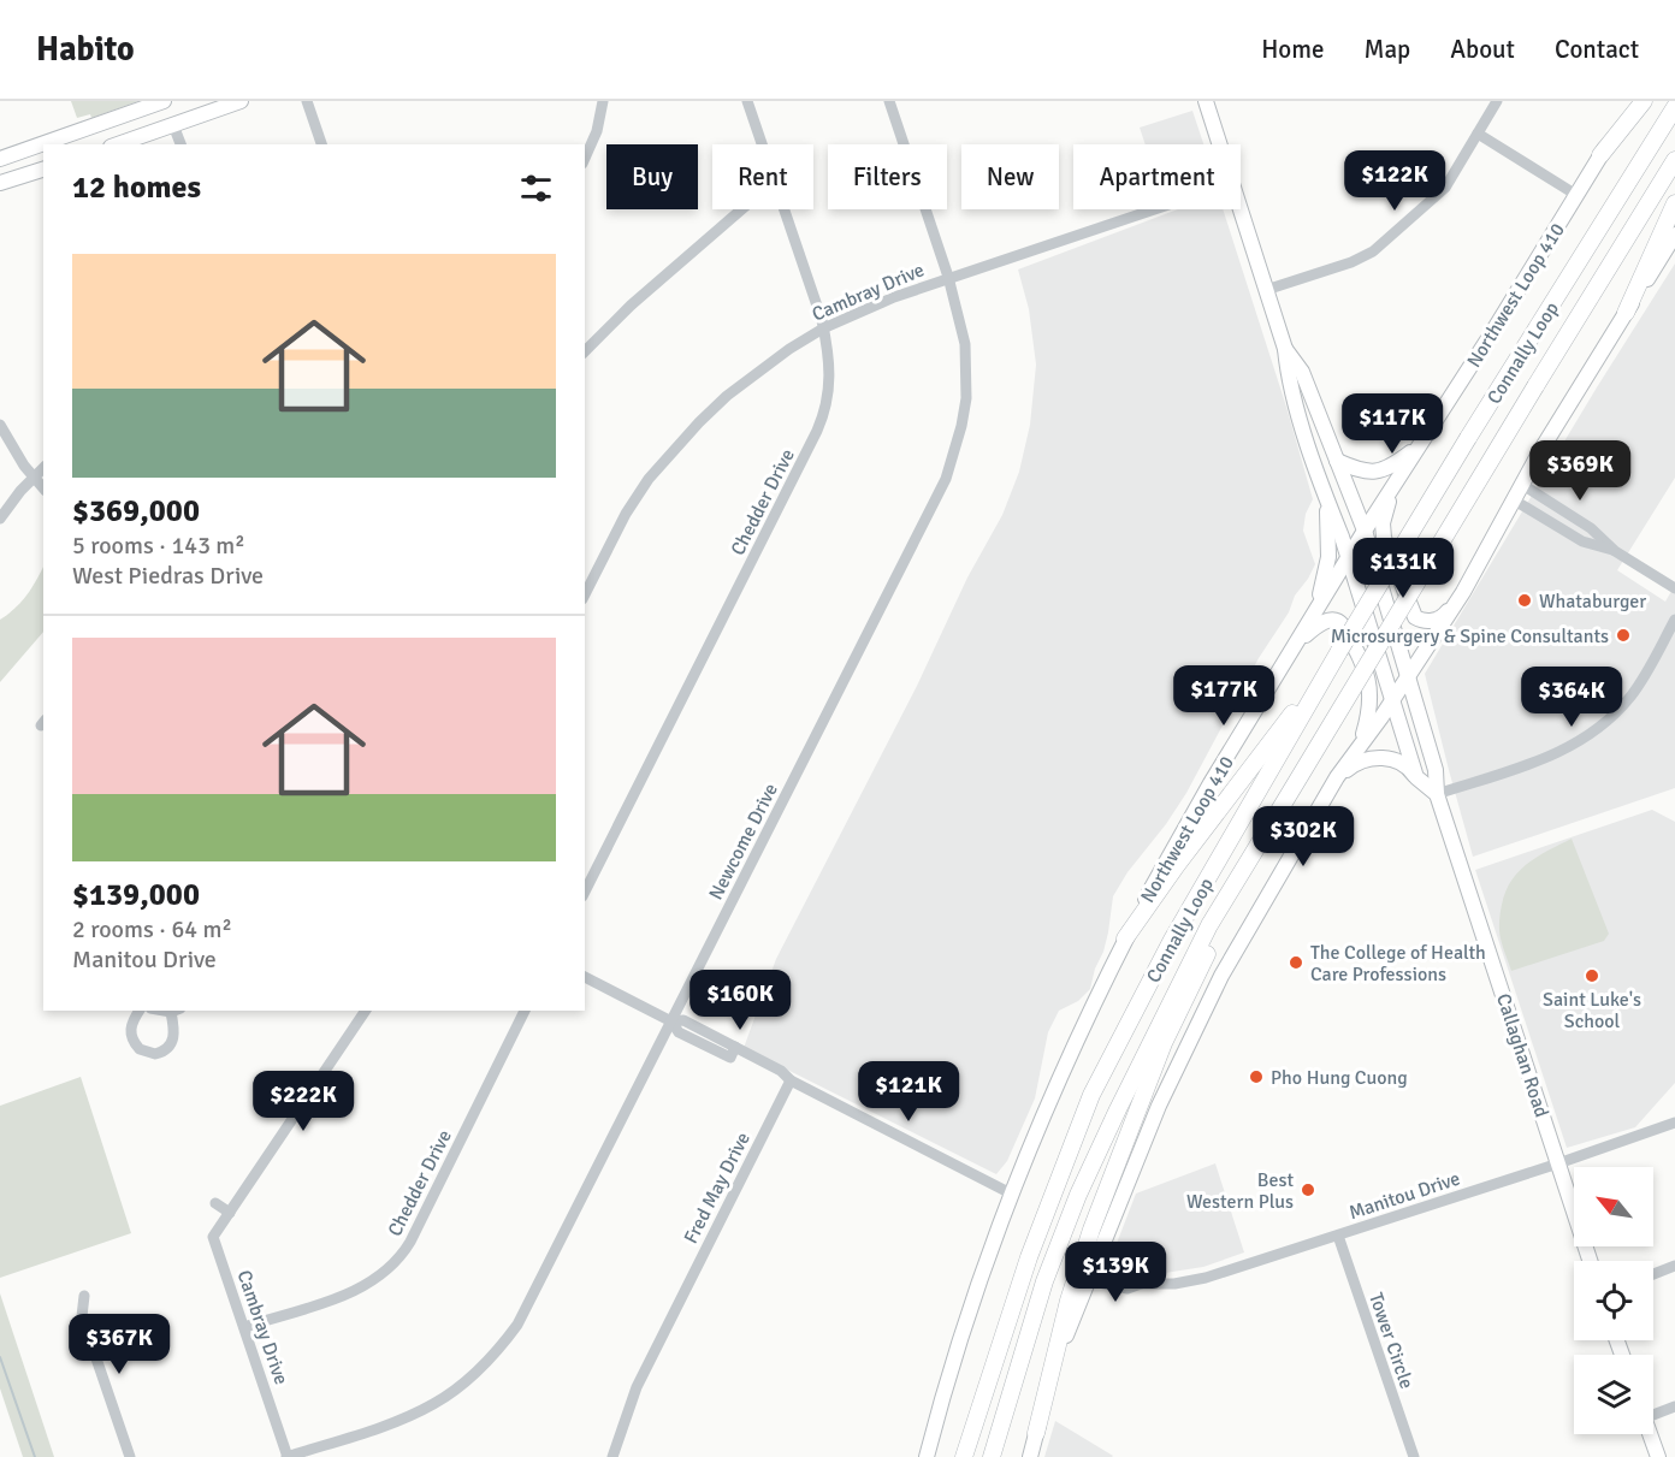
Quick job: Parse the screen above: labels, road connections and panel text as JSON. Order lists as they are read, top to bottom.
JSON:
{
  "streets": {
    "highway": ["Connally Loop"],
    "main road": ["Northwest Loop 410", "Callaghan Road"],
    "street": [
      "Cambray Drive",
      "Chedder Drive",
      "Newcome Drive",
      "Fred May Drive",
      "Manitou Drive",
      "Tower Circle"
    ]
  },
  "crossings": [
    ["Cambray Drive", "Chedder Drive"],
    ["Cambray Drive", "Newcome Drive"],
    ["Northwest Loop 410", "Callaghan Road"],
    ["Callaghan Road", "Manitou Drive"],
    ["Manitou Drive", "Tower Circle"]
  ],
  "places": [
    "Whataburger",
    "Microsurgery & Spine Consultants",
    "The College of Health Care Professions",
    "Saint Luke's School",
    "Pho Hung Cuong",
    "Best Western Plus"
  ],
  "north": "top left",
  "page": {
    "header": "Habito",
    "nav": [
      "Home",
      "Map",
      "About",
      "Contact"
    ],
    "chip": [
      "Buy",
      "Rent",
      "Filters",
      "New",
      "Apartment"
    ],
    "heading": "12 homes",
    "price": [
      "$122K",
      "$117K",
      "$369K",
      "$131K",
      "$177K",
      "$364K",
      "$302K",
      "$160K",
      "$121K",
      "$222K",
      "$139K",
      "$367K"
    ],
    "list": [
      {
        "name": "$369,000",
        "note": "5 rooms · 143 m² · West Piedras Drive"
      },
      {
        "name": "$139,000",
        "note": "2 rooms · 64 m² · Manitou Drive"
      }
    ]
  }
}
